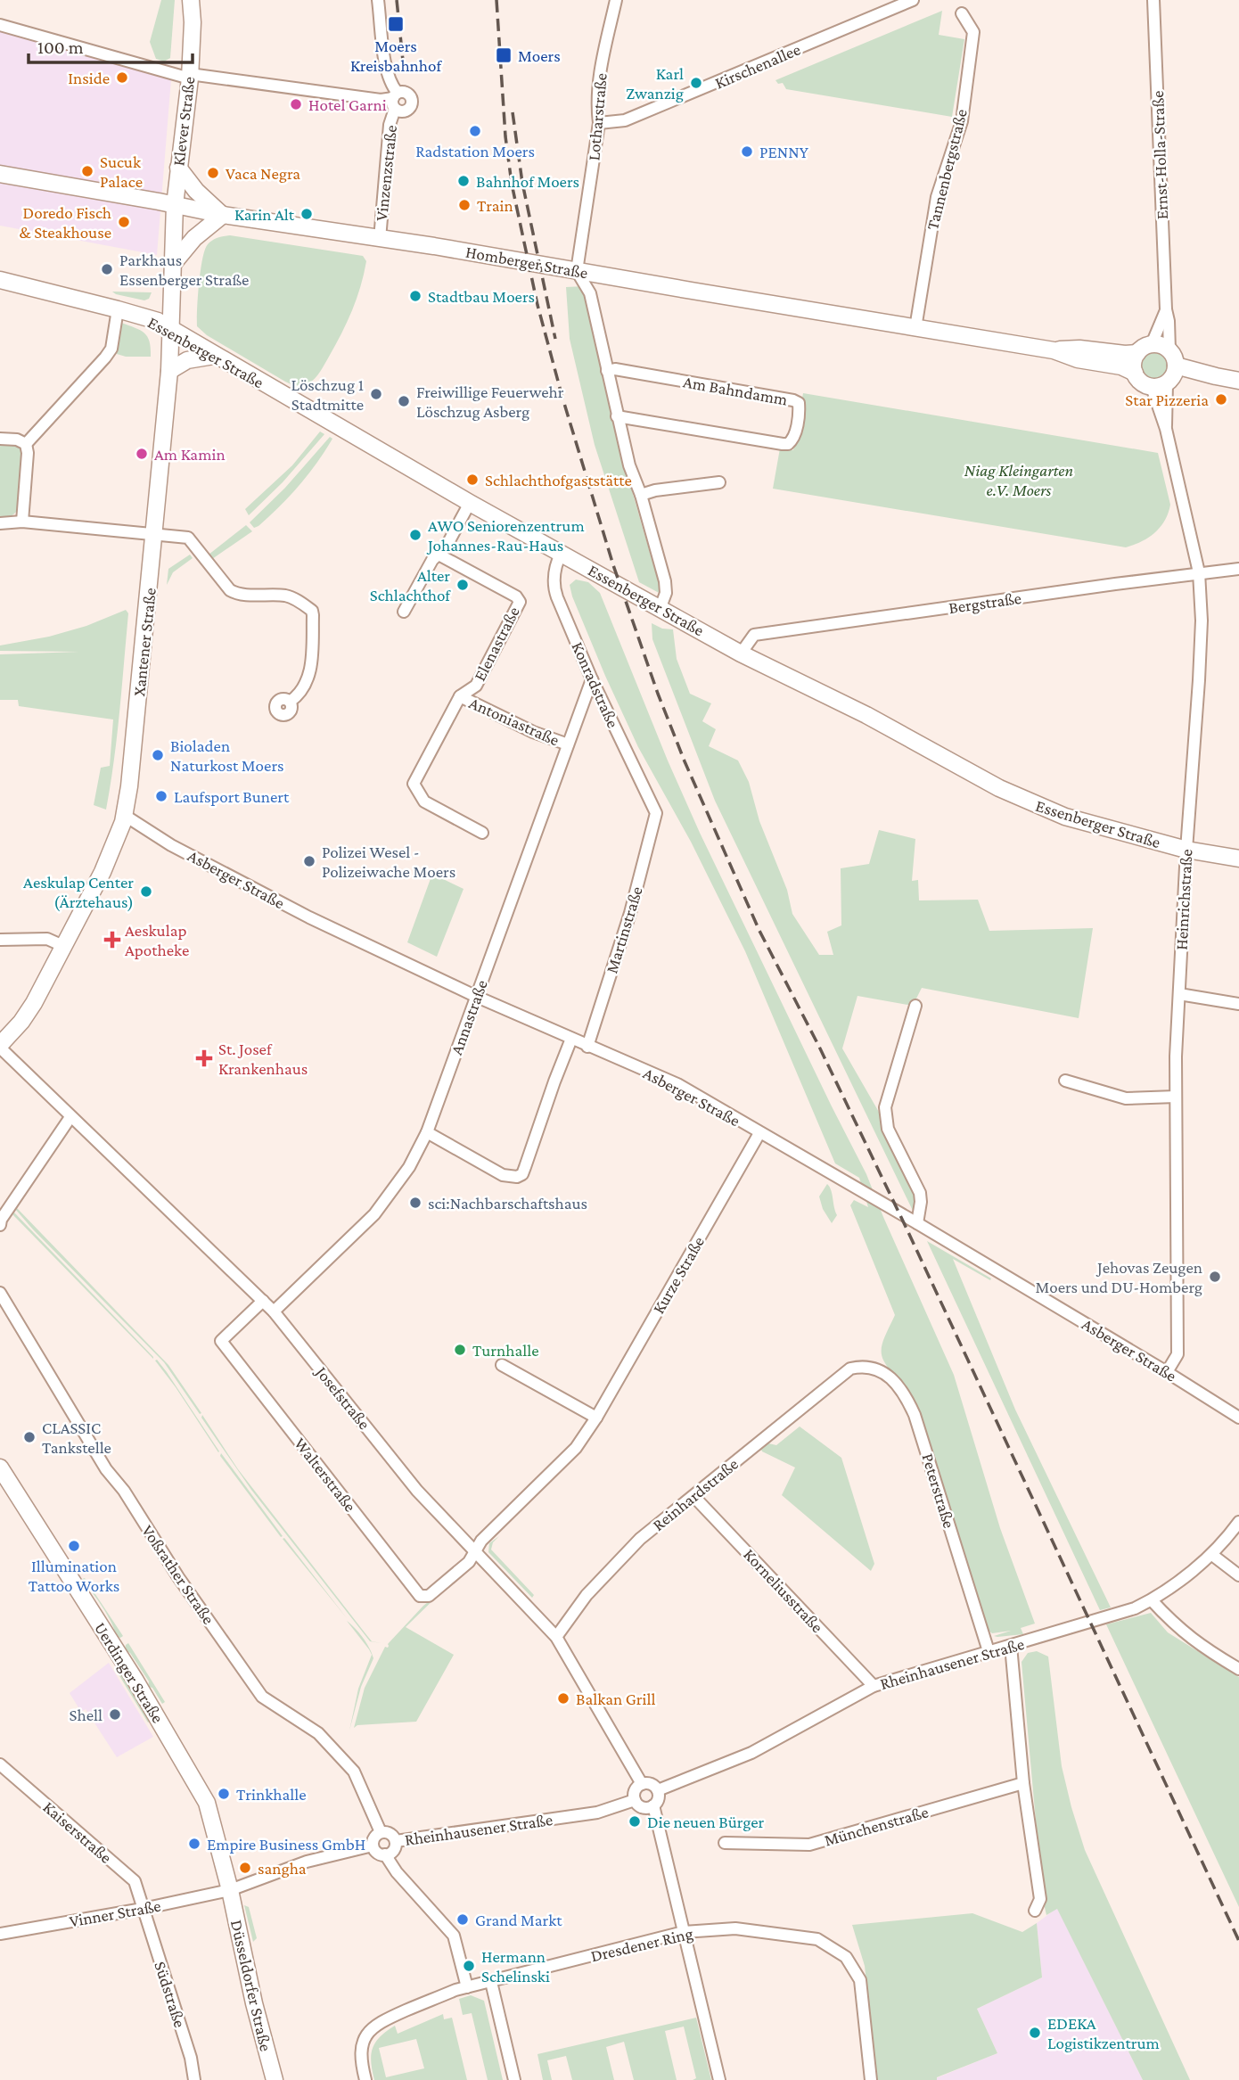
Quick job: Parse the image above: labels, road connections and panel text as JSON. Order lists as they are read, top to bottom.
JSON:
{
  "streets": {
    "main road": [
      "Klever Straße",
      "Homberger Straße",
      "Essenberger Straße",
      "Xantener Straße",
      "Uerdinger Straße",
      "Düsseldorfer Straße"
    ],
    "street": [
      "Kirschenallee",
      "Lotharstraße",
      "Ernst-Holla-Straße",
      "Tannenbergstraße",
      "Vinzenzstraße",
      "Am Bahndamm",
      "Bergstraße",
      "Elenastraße",
      "Konradstraße",
      "Antoniastraße",
      "Asberger Straße",
      "Heinrichstraße",
      "Martinstraße",
      "Annastraße",
      "Kurze Straße",
      "Josefstraße",
      "Walterstraße",
      "Peterstraße",
      "Reinhardstraße",
      "Voßrather Straße",
      "Korneliusstraße",
      "Rheinhausener Straße",
      "Münchenstraße",
      "Kaiserstraße",
      "Vinner Straße",
      "Dresdener Ring",
      "Südstraße"
    ]
  },
  "crossings": [
    ["Kirschenallee", "Lotharstraße"],
    ["Lotharstraße", "Homberger Straße"],
    ["Klever Straße", "Vinzenzstraße"],
    ["Klever Straße", "Homberger Straße"],
    ["Klever Straße", "Xantener Straße"],
    ["Ernst-Holla-Straße", "Homberger Straße"],
    ["Ernst-Holla-Straße", "Heinrichstraße"],
    ["Tannenbergstraße", "Homberger Straße"],
    ["Vinzenzstraße", "Homberger Straße"],
    ["Homberger Straße", "Xantener Straße"],
    ["Homberger Straße", "Heinrichstraße"],
    ["Essenberger Straße", "Bergstraße"],
    ["Essenberger Straße", "Xantener Straße"],
    ["Essenberger Straße", "Konradstraße"],
    ["Essenberger Straße", "Heinrichstraße"],
    ["Bergstraße", "Heinrichstraße"],
    ["Xantener Straße", "Asberger Straße"],
    ["Xantener Straße", "Josefstraße"],
    ["Elenastraße", "Antoniastraße"],
    ["Konradstraße", "Martinstraße"],
    ["Konradstraße", "Annastraße"],
    ["Antoniastraße", "Annastraße"],
    ["Asberger Straße", "Heinrichstraße"],
    ["Asberger Straße", "Martinstraße"],
    ["Asberger Straße", "Annastraße"],
    ["Asberger Straße", "Kurze Straße"],
    ["Annastraße", "Josefstraße"],
    ["Kurze Straße", "Josefstraße"],
    ["Kurze Straße", "Walterstraße"],
    ["Josefstraße", "Walterstraße"],
    ["Josefstraße", "Reinhardstraße"],
    ["Josefstraße", "Rheinhausener Straße"],
    ["Peterstraße", "Reinhardstraße"],
    ["Peterstraße", "Rheinhausener Straße"],
    ["Reinhardstraße", "Korneliusstraße"],
    ["Voßrather Straße", "Rheinhausener Straße"],
    ["Korneliusstraße", "Rheinhausener Straße"],
    ["Uerdinger Straße", "Vinner Straße"],
    ["Uerdinger Straße", "Düsseldorfer Straße"],
    ["Kaiserstraße", "Vinner Straße"],
    ["Kaiserstraße", "Südstraße"],
    ["Vinner Straße", "Düsseldorfer Straße"],
    ["Vinner Straße", "Südstraße"]
  ],
  "parks": ["Niag Kleingarten e.V. Moers"],
  "places": {
    "transit": ["Moers Kreisbahnhof", "Moers"],
    "other": [
      "Inside",
      "Karl Zwanzig",
      "Hotel Garni",
      "Radstation Moers",
      "PENNY",
      "Sucuk Palace",
      "Vaca Negra",
      "Bahnhof Moers",
      "Train",
      "Karin Alt",
      "Doredo Fisch & Steakhouse",
      "Parkhaus Essenberger Straße",
      "Stadtbau Moers",
      "Löschzug 1 Stadtmitte",
      "Star Pizzeria",
      "Freiwillige Feuerwehr Löschzug Asberg",
      "Am Kamin",
      "Schlachthofgaststätte",
      "AWO Seniorenzentrum Johannes-Rau-Haus",
      "Alter Schlachthof",
      "Bioladen Naturkost Moers",
      "Laufsport Bunert",
      "Polizei Wesel - Polizeiwache Moers",
      "Aeskulap Center (Ärztehaus)",
      "sci:Nachbarschaftshaus",
      "Jehovas Zeugen Moers und DU-Homberg",
      "Turnhalle",
      "CLASSIC Tankstelle",
      "Illumination Tattoo Works",
      "Balkan Grill",
      "Shell",
      "Trinkhalle",
      "Die neuen Bürger",
      "Empire Business GmbH",
      "sangha",
      "Grand Markt",
      "Hermann Schelinski",
      "EDEKA Logistikzentrum"
    ],
    "health": ["Aeskulap Apotheke", "St. Josef Krankenhaus"]
  },
  "scale_bar": "100 m"
}
